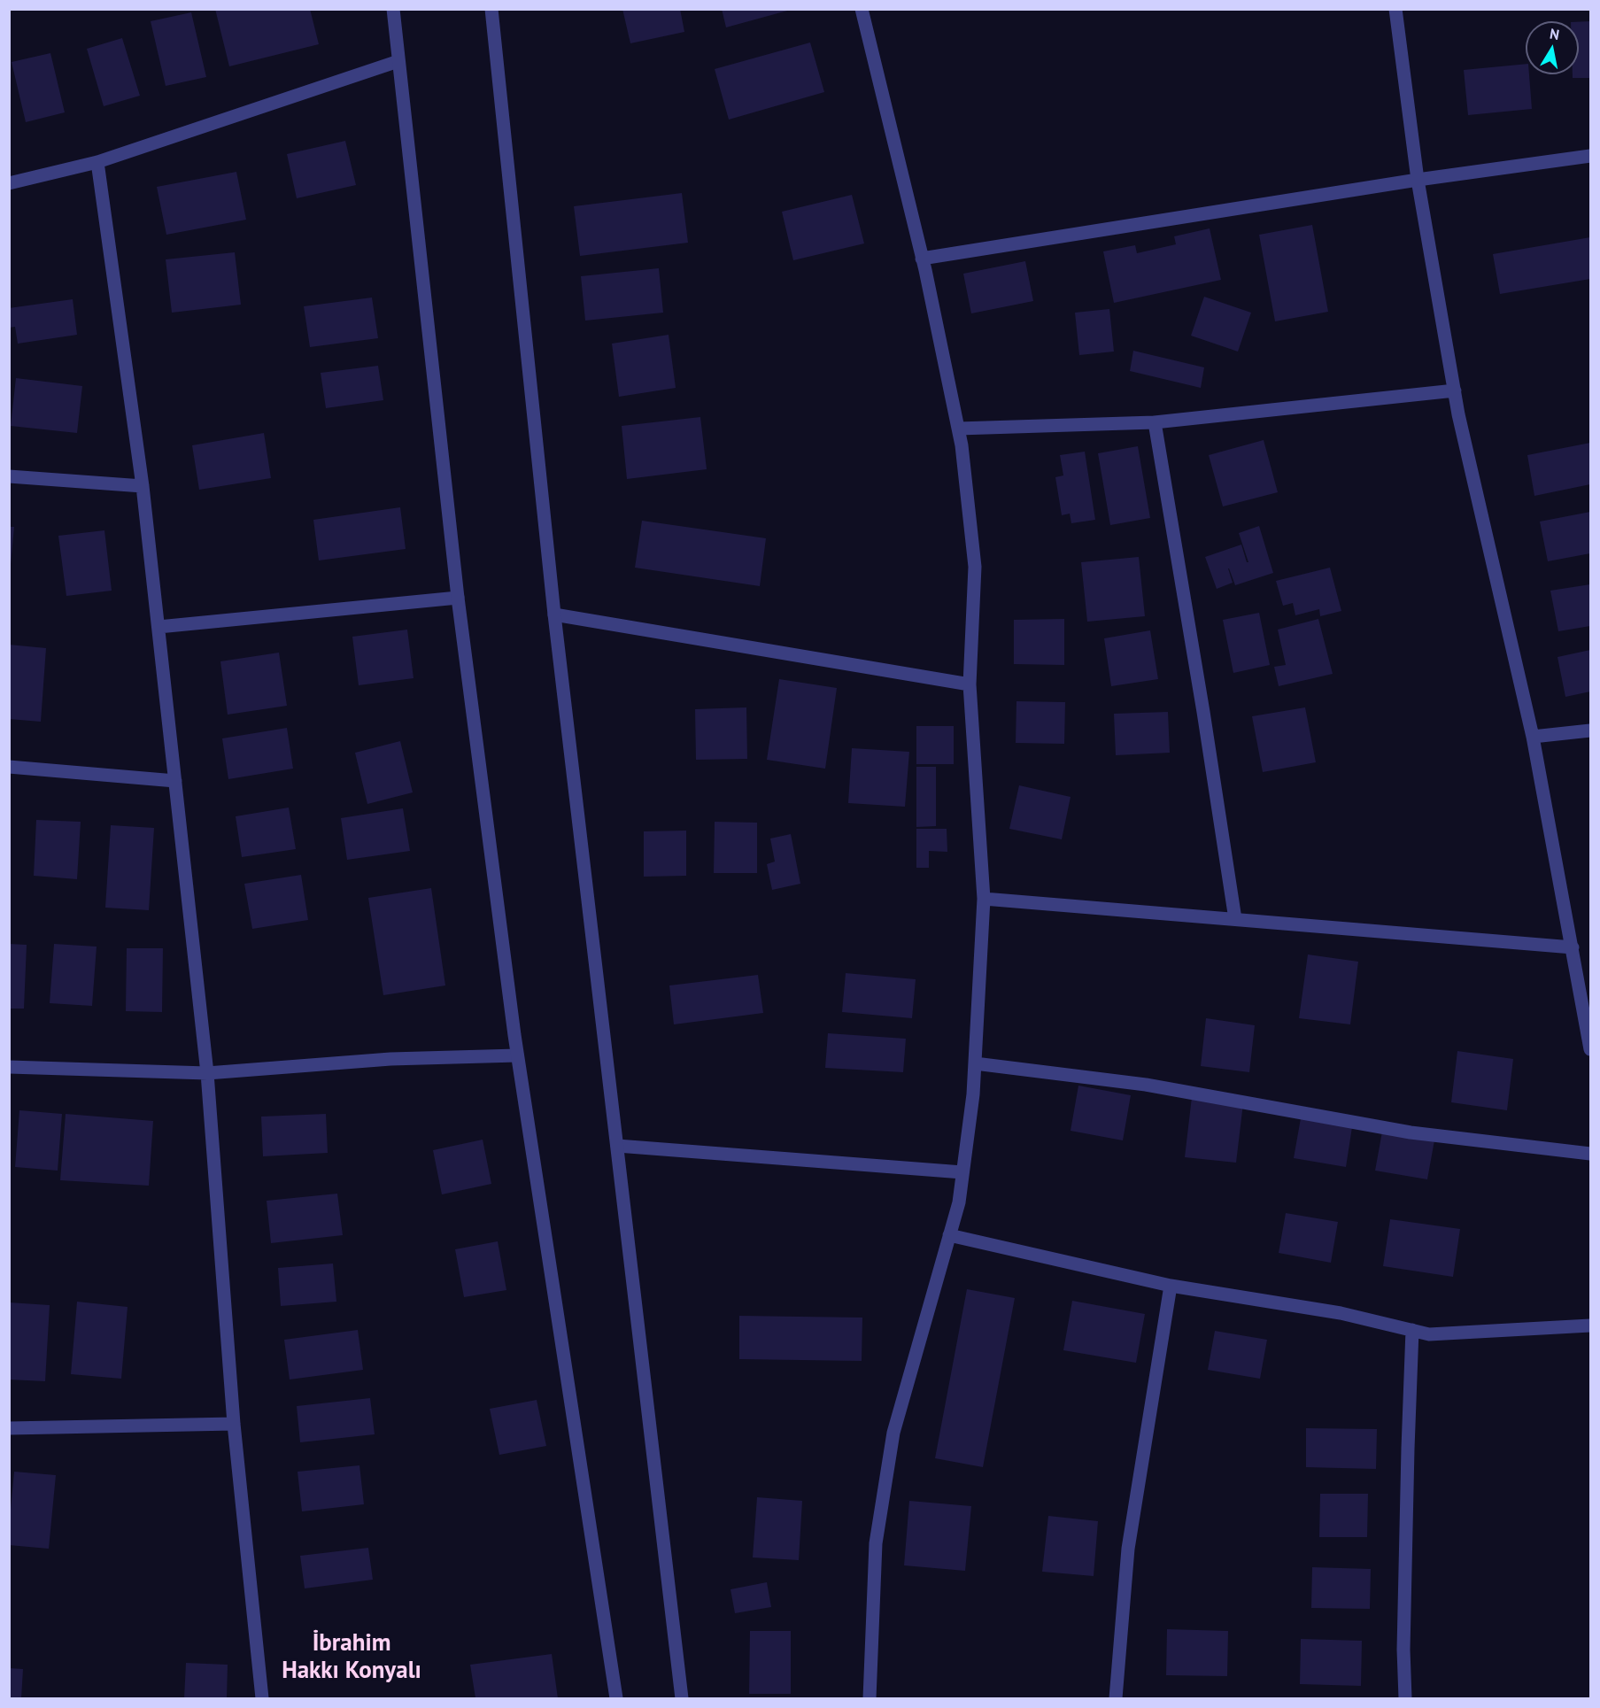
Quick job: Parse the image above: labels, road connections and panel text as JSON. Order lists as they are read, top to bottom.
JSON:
{
  "districts": ["İbrahim Hakkı Konyalı"],
  "north": "top"
}
